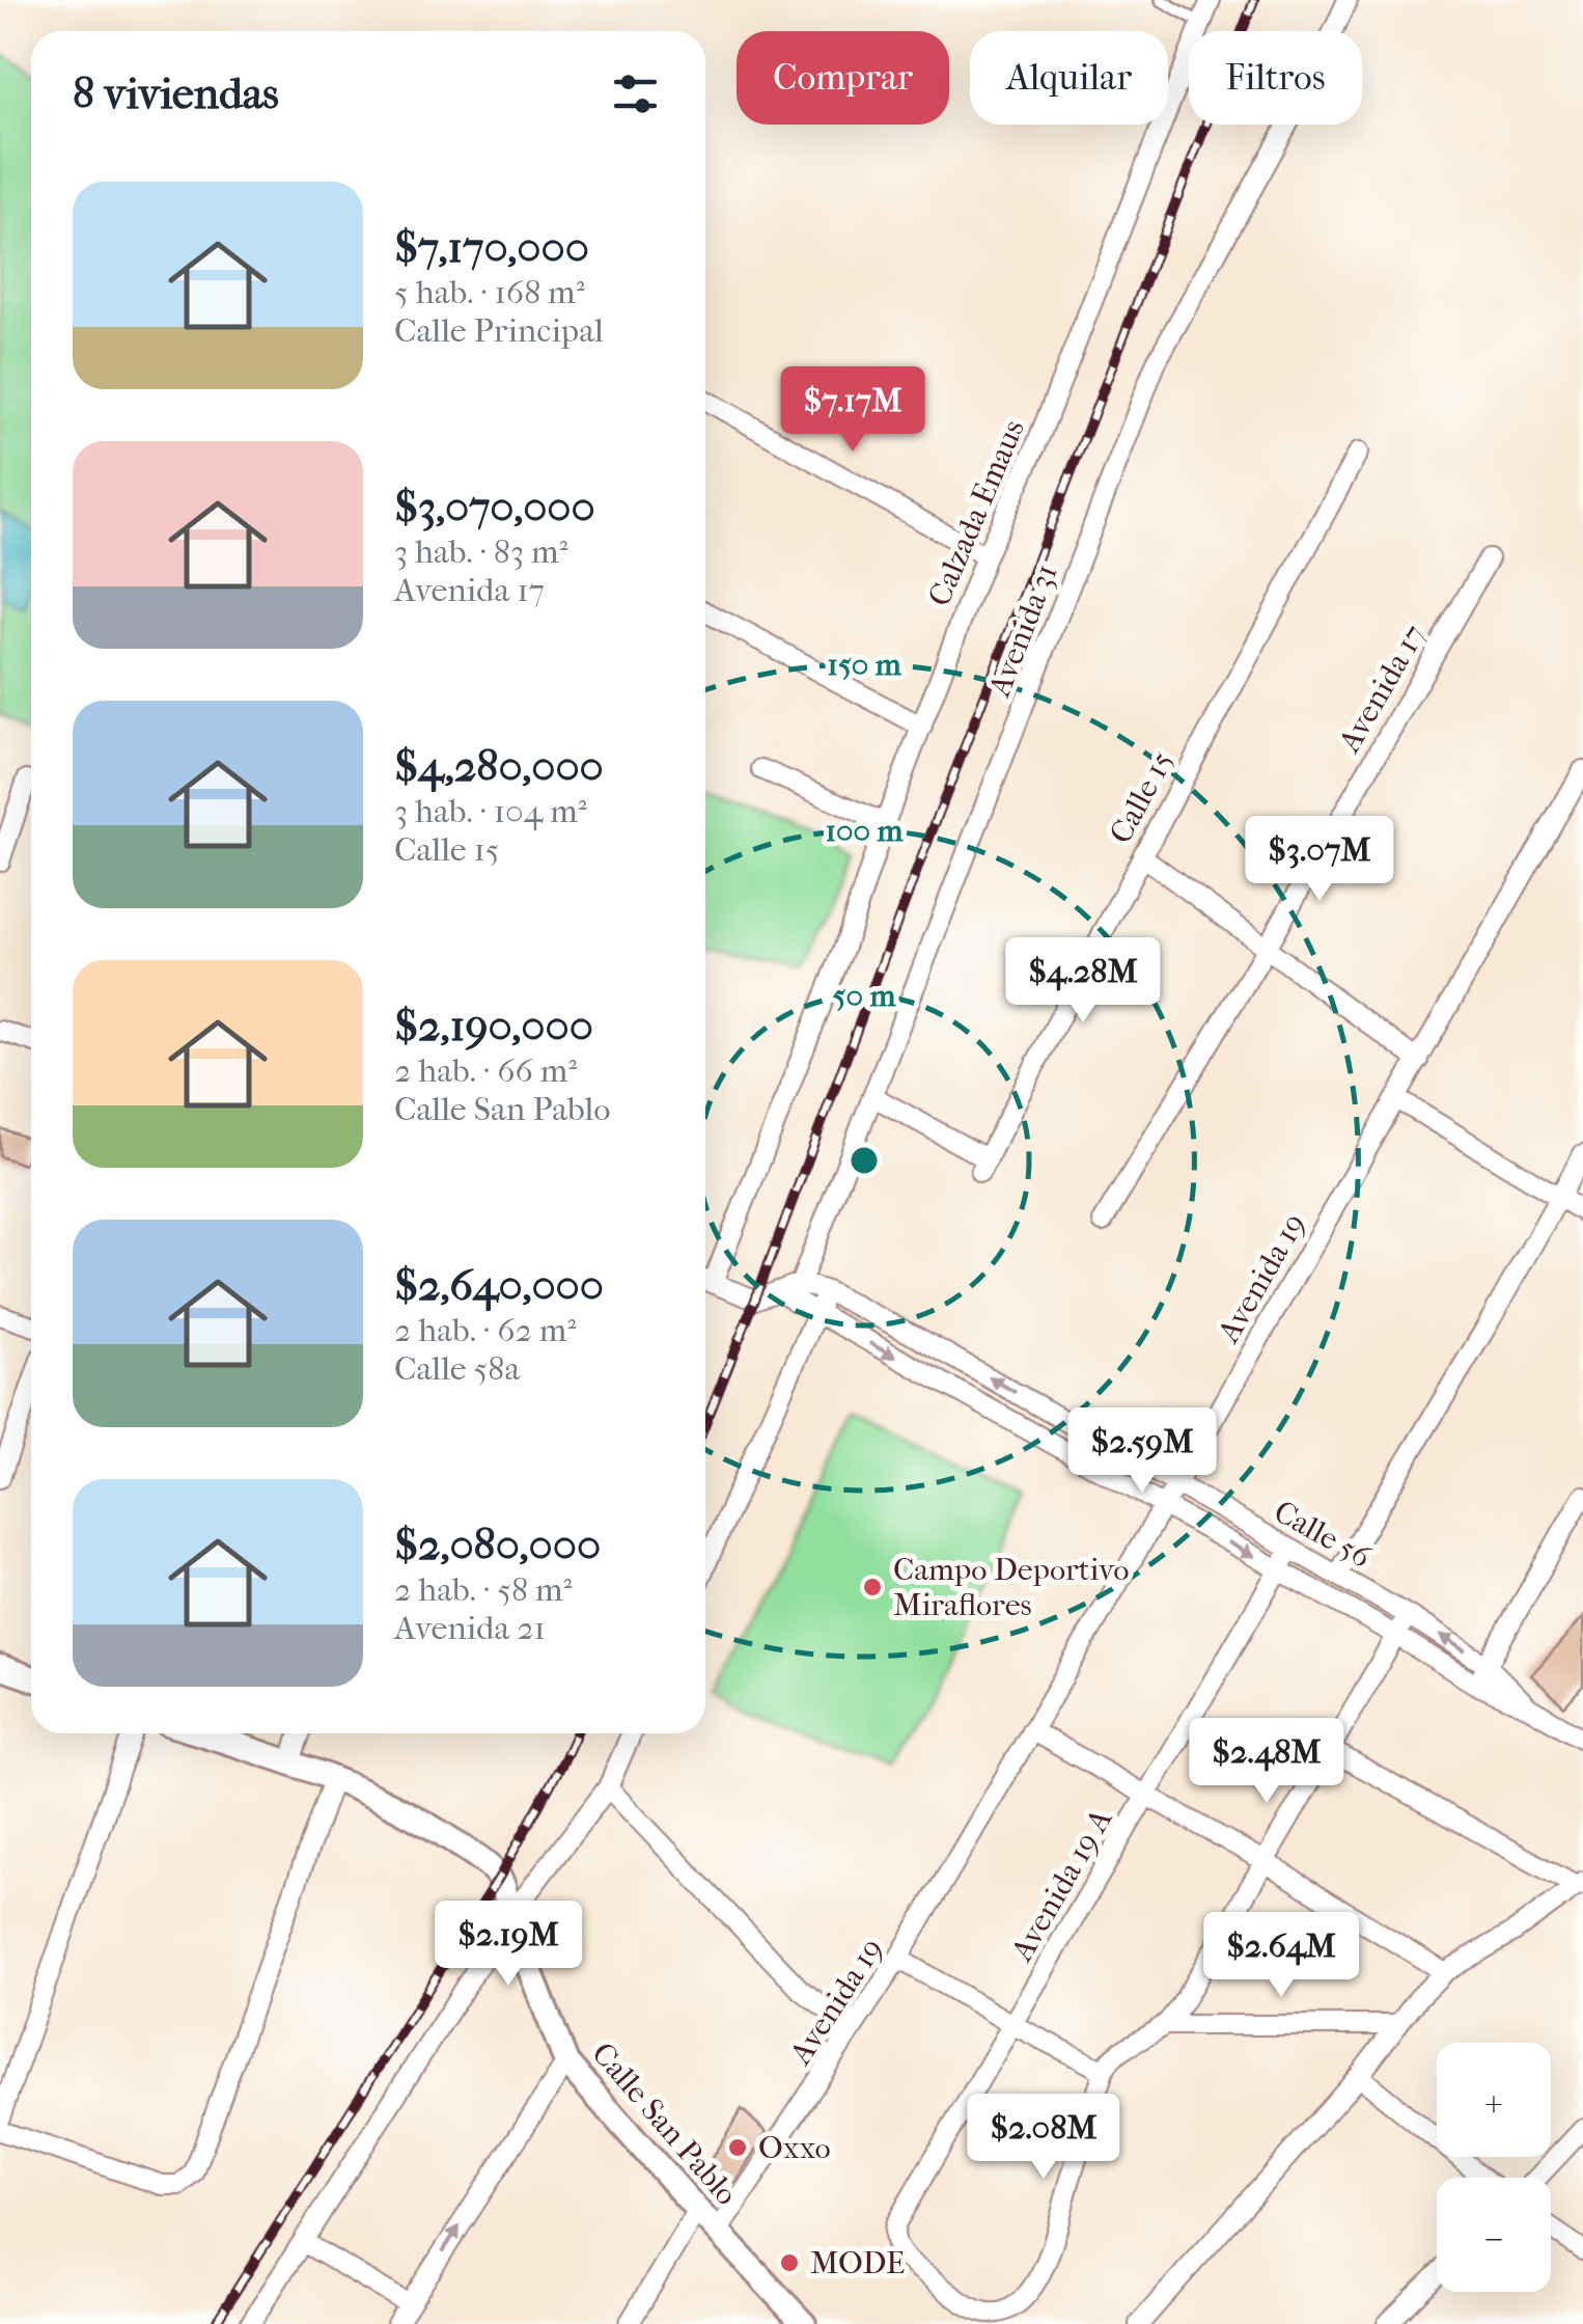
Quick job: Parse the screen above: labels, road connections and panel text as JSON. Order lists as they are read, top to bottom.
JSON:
{
  "streets": {
    "street": [
      "Calzada Emaus",
      "Avenida 31",
      "Avenida 17",
      "Calle 15",
      "Avenida 19",
      "Calle 56",
      "Avenida 19 A",
      "Calle San Pablo"
    ]
  },
  "crossings": [
    ["Avenida 31", "Calle 15"],
    ["Avenida 31", "Calle 56"],
    ["Avenida 19", "Calle 56"],
    ["Avenida 19", "Calle San Pablo"],
    ["Calle 56", "Avenida 19 A"]
  ],
  "places": ["Campo Deportivo Miraflores", "Oxxo", "MODE"],
  "page": {
    "chip": ["Comprar", "Alquilar", "Filtros"],
    "heading": "8 viviendas",
    "list": [
      {
        "name": "$7,170,000",
        "note": "5 hab. · 168 m² · Calle Principal"
      },
      {
        "name": "$3,070,000",
        "note": "3 hab. · 83 m² · Avenida 17"
      },
      {
        "name": "$4,280,000",
        "note": "3 hab. · 104 m² · Calle 15"
      },
      {
        "name": "$2,190,000",
        "note": "2 hab. · 66 m² · Calle San Pablo"
      },
      {
        "name": "$2,640,000",
        "note": "2 hab. · 62 m² · Calle 58a"
      },
      {
        "name": "$2,080,000",
        "note": "2 hab. · 58 m² · Avenida 21"
      }
    ],
    "price": [
      "$7.17M",
      "$3.07M",
      "$4.28M",
      "$2.59M",
      "$2.48M",
      "$2.19M",
      "$2.64M",
      "$2.08M"
    ],
    "map_buttons": ["+", "−"]
  },
  "rings": ["150 m", "100 m", "50 m"]
}
